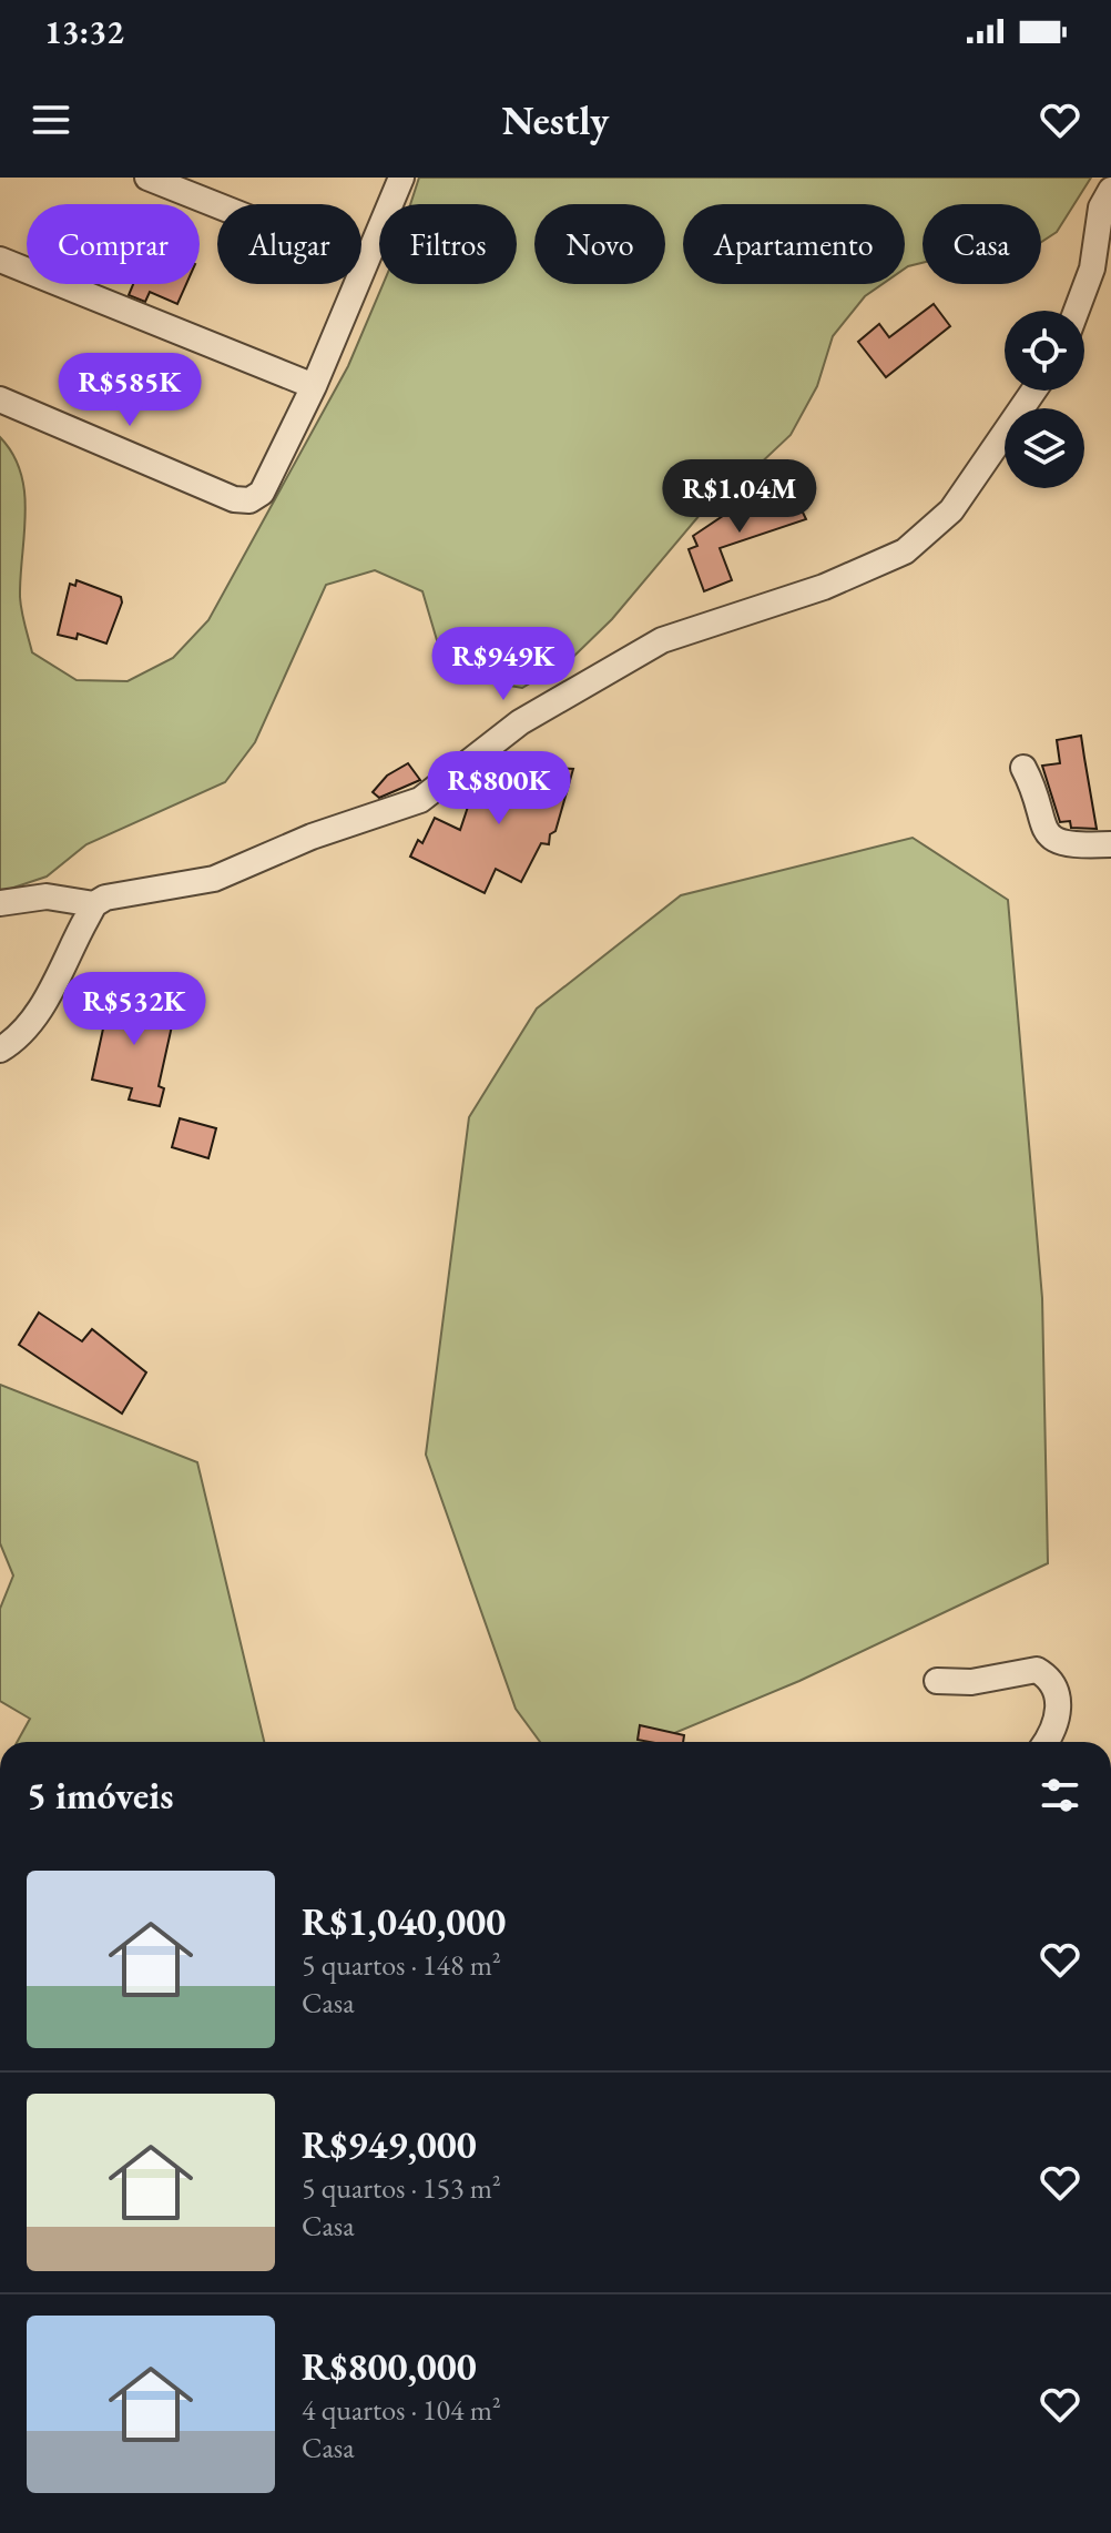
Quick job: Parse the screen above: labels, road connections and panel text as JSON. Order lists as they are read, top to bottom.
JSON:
{
  "page": {
    "status": "13:32",
    "header": "Nestly",
    "chip": [
      "Comprar",
      "Alugar",
      "Filtros",
      "Novo",
      "Apartamento",
      "Casa"
    ],
    "price": [
      "R$585K",
      "R$1.04M",
      "R$949K",
      "R$800K",
      "R$532K"
    ],
    "heading": "5 imóveis",
    "list": [
      {
        "name": "R$1,040,000",
        "note": "5 quartos · 148 m² · Casa"
      },
      {
        "name": "R$949,000",
        "note": "5 quartos · 153 m² · Casa"
      },
      {
        "name": "R$800,000",
        "note": "4 quartos · 104 m² · Casa"
      }
    ]
  }
}
